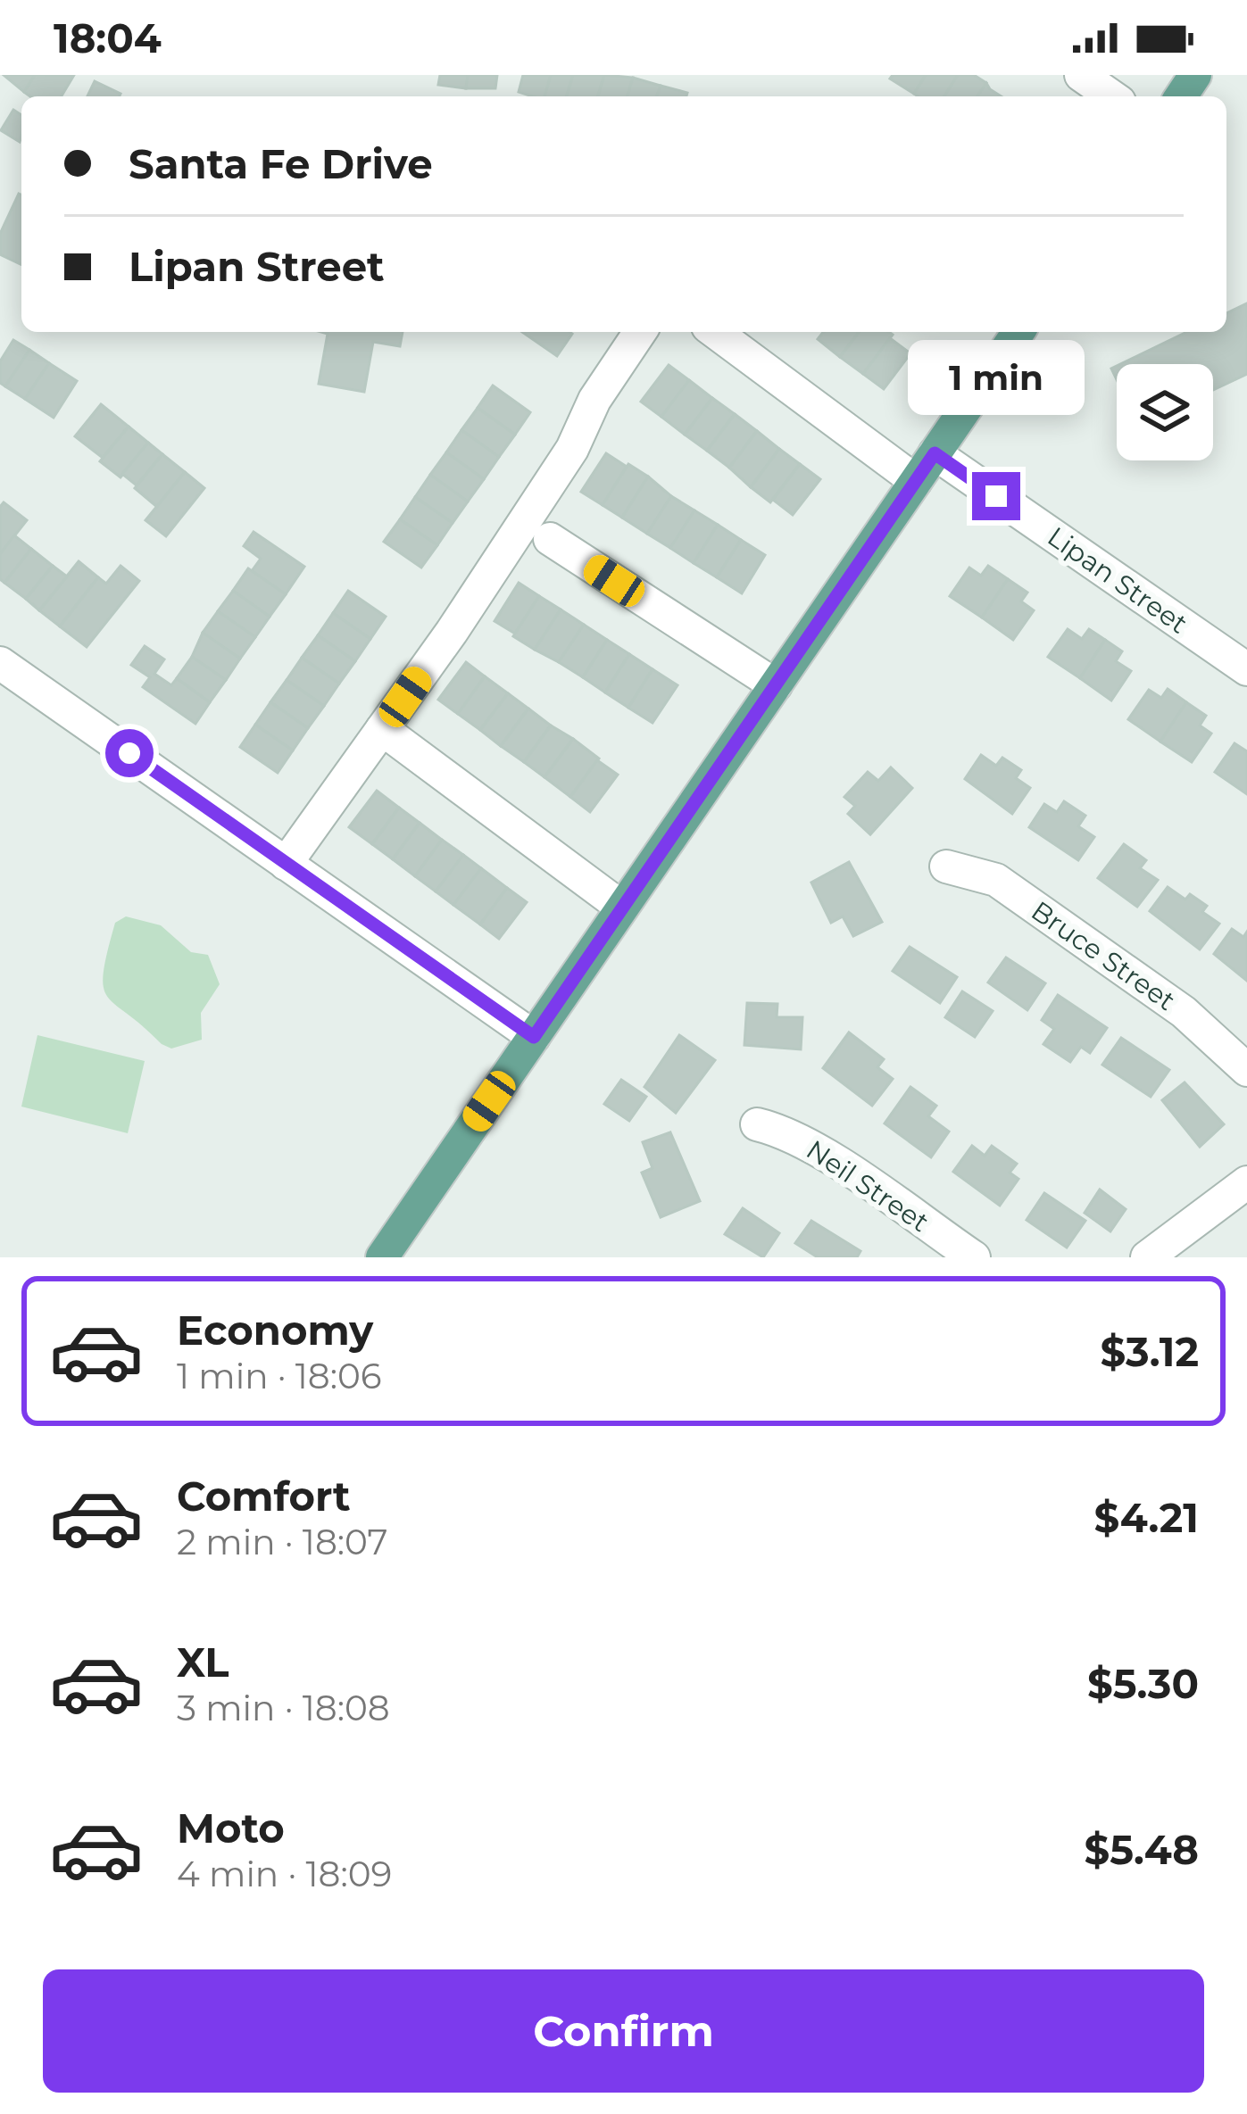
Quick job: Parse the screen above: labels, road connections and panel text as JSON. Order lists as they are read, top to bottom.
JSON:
{
  "streets": {
    "street": ["Lipan Street", "Bruce Street", "Neil Street"]
  },
  "page": {
    "status": "18:04",
    "banner": ["Santa Fe Drive", "Lipan Street"],
    "bubble": "1 min",
    "list": [
      {
        "name": "Economy",
        "note": "1 min · 18:06",
        "value": "$3.12"
      },
      {
        "name": "Comfort",
        "note": "2 min · 18:07",
        "value": "$4.21"
      },
      {
        "name": "XL",
        "note": "3 min · 18:08",
        "value": "$5.30"
      },
      {
        "name": "Moto",
        "note": "4 min · 18:09",
        "value": "$5.48"
      }
    ],
    "buttons": "Confirm"
  }
}
